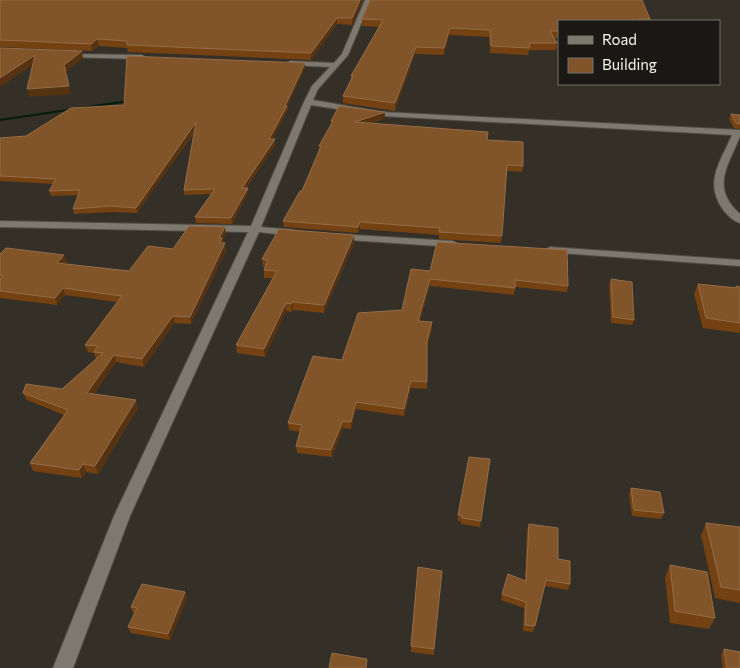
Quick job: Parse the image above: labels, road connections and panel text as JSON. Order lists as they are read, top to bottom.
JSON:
{
  "legend": ["Road", "Building"]
}
